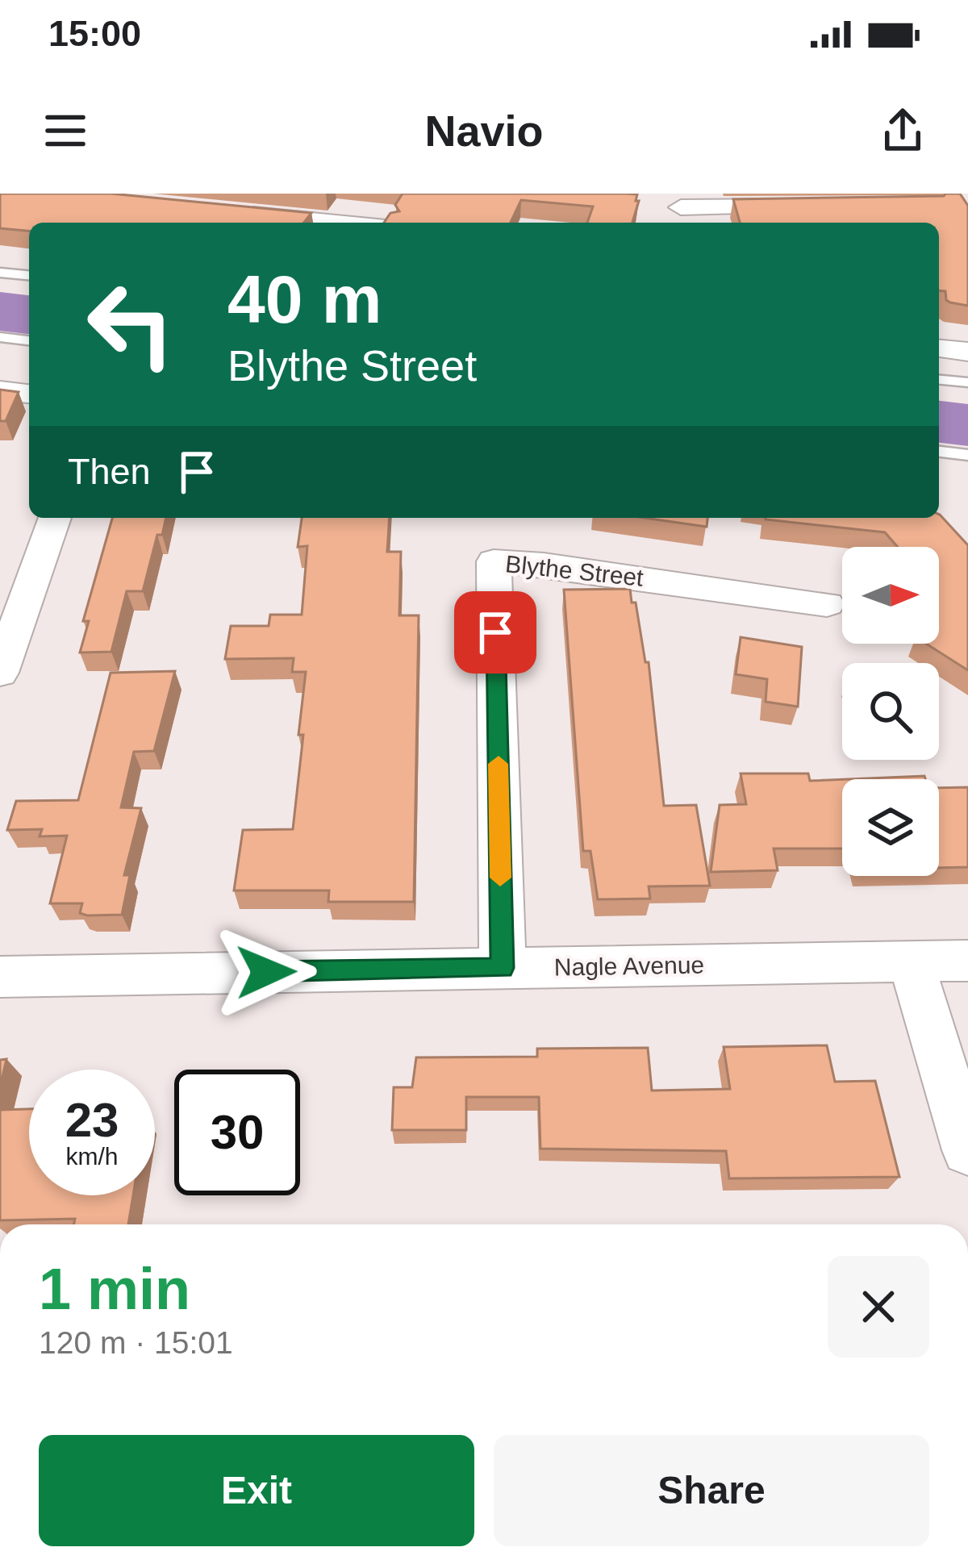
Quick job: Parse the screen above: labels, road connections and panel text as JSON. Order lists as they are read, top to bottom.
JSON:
{
  "streets": {
    "street": ["Blythe Street", "Nagle Avenue"]
  },
  "crossings": [
    ["Blythe Street", "Nagle Avenue"]
  ],
  "north": "right",
  "page": {
    "status": "15:00",
    "header": "Navio",
    "turn": ["40 m", "Blythe Street"],
    "then": "Then",
    "speed": "23 km/h",
    "limit": "30",
    "heading": ["1 min", "120 m · 15:01"],
    "buttons": ["Exit", "Share"]
  }
}
